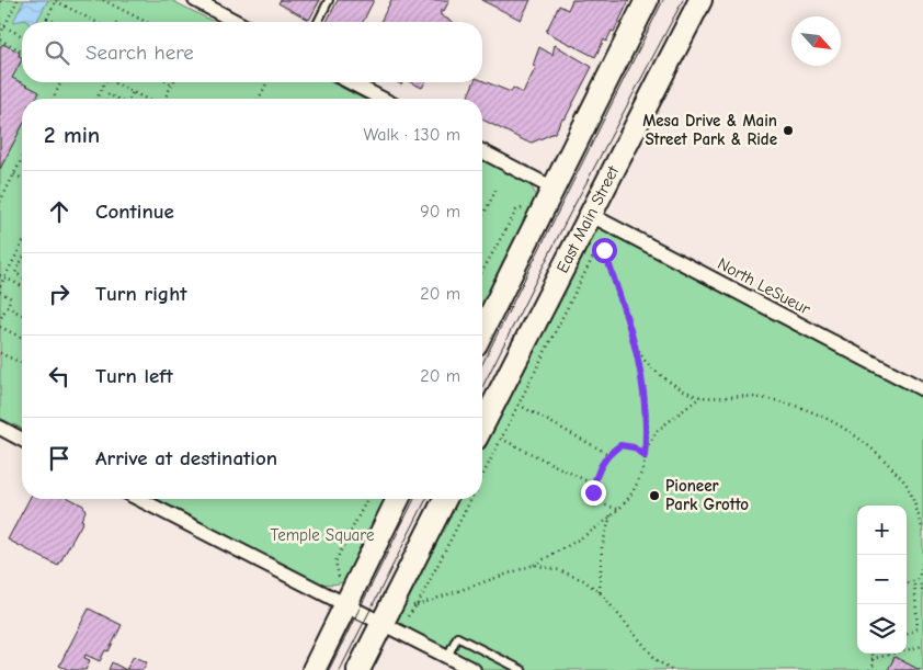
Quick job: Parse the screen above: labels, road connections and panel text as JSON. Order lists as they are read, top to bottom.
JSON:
{
  "streets": {
    "main road": ["East Main Street"],
    "street": ["North LeSueur"]
  },
  "crossings": [
    ["East Main Street", "North LeSueur"]
  ],
  "parks": ["Temple Square"],
  "places": ["Mesa Drive & Main Street Park & Ride", "Pioneer Park Grotto"],
  "north": "bottom right",
  "page": {
    "search": "Search here",
    "heading": ["2 min", "Walk · 130 m"],
    "list": [
      ["Continue", "90 m"],
      ["Turn right", "20 m"],
      ["Turn left", "20 m"],
      "Arrive at destination"
    ],
    "map_buttons": ["+", "−"]
  }
}
